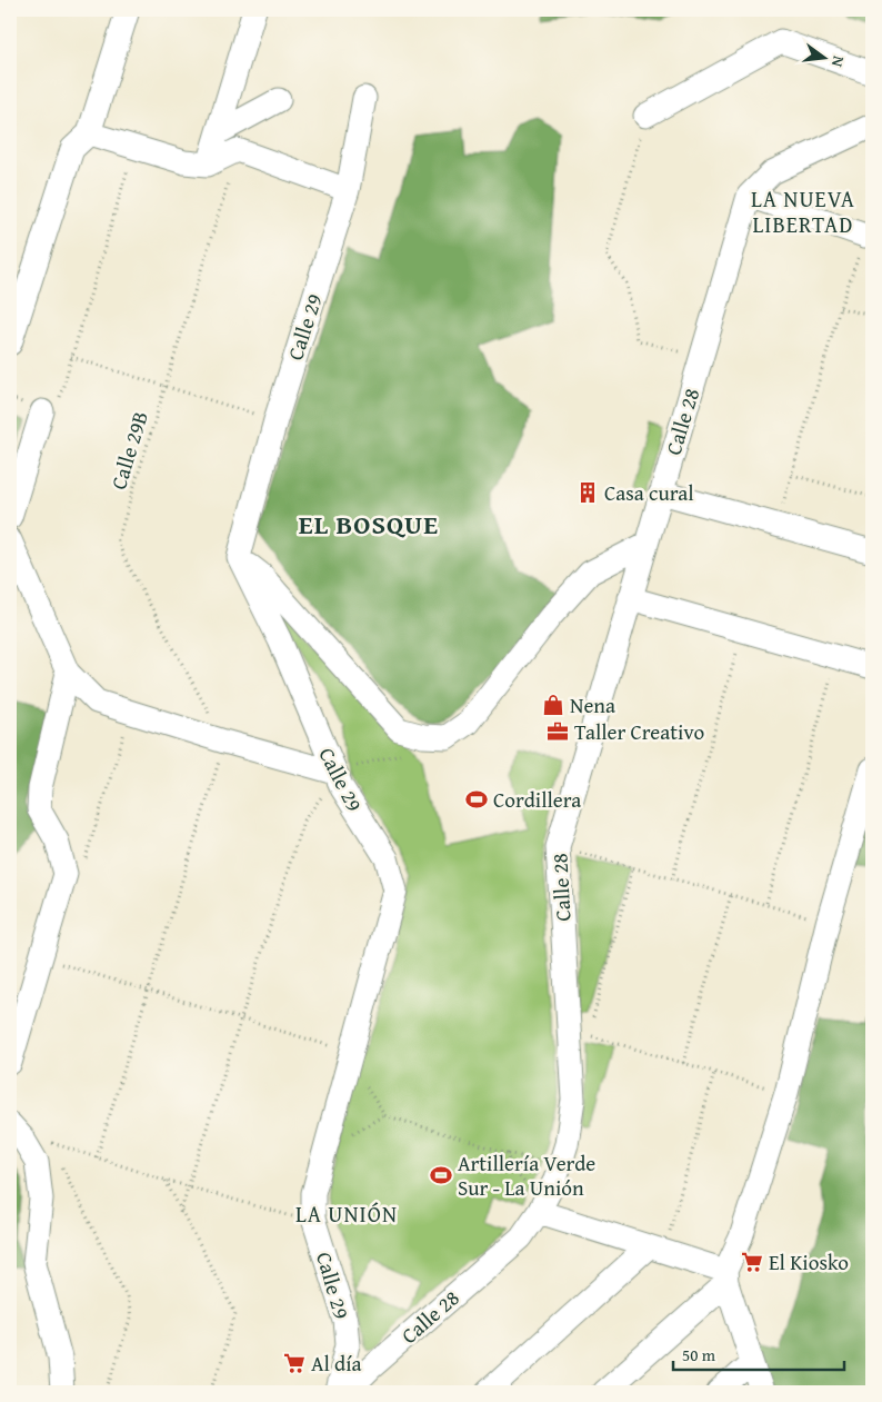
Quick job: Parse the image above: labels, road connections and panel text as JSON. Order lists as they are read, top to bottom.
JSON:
{
  "streets": {
    "street": ["Calle 29", "Calle 28"],
    "path": ["Calle 29B"]
  },
  "crossings": [
    ["Calle 29", "Calle 28"]
  ],
  "districts": ["LA NUEVA LIBERTAD", "EL BOSQUE", "LA UNIÓN"],
  "places": {
    "building": ["Casa cural"],
    "shop": ["Nena"],
    "office": ["Taller Creativo"],
    "sports": ["Cordillera", "Artillería Verde Sur - La Unión"],
    "supermarket": ["El Kiosko", "Al día"]
  },
  "scale_bar": "50 m",
  "north": "right"
}
